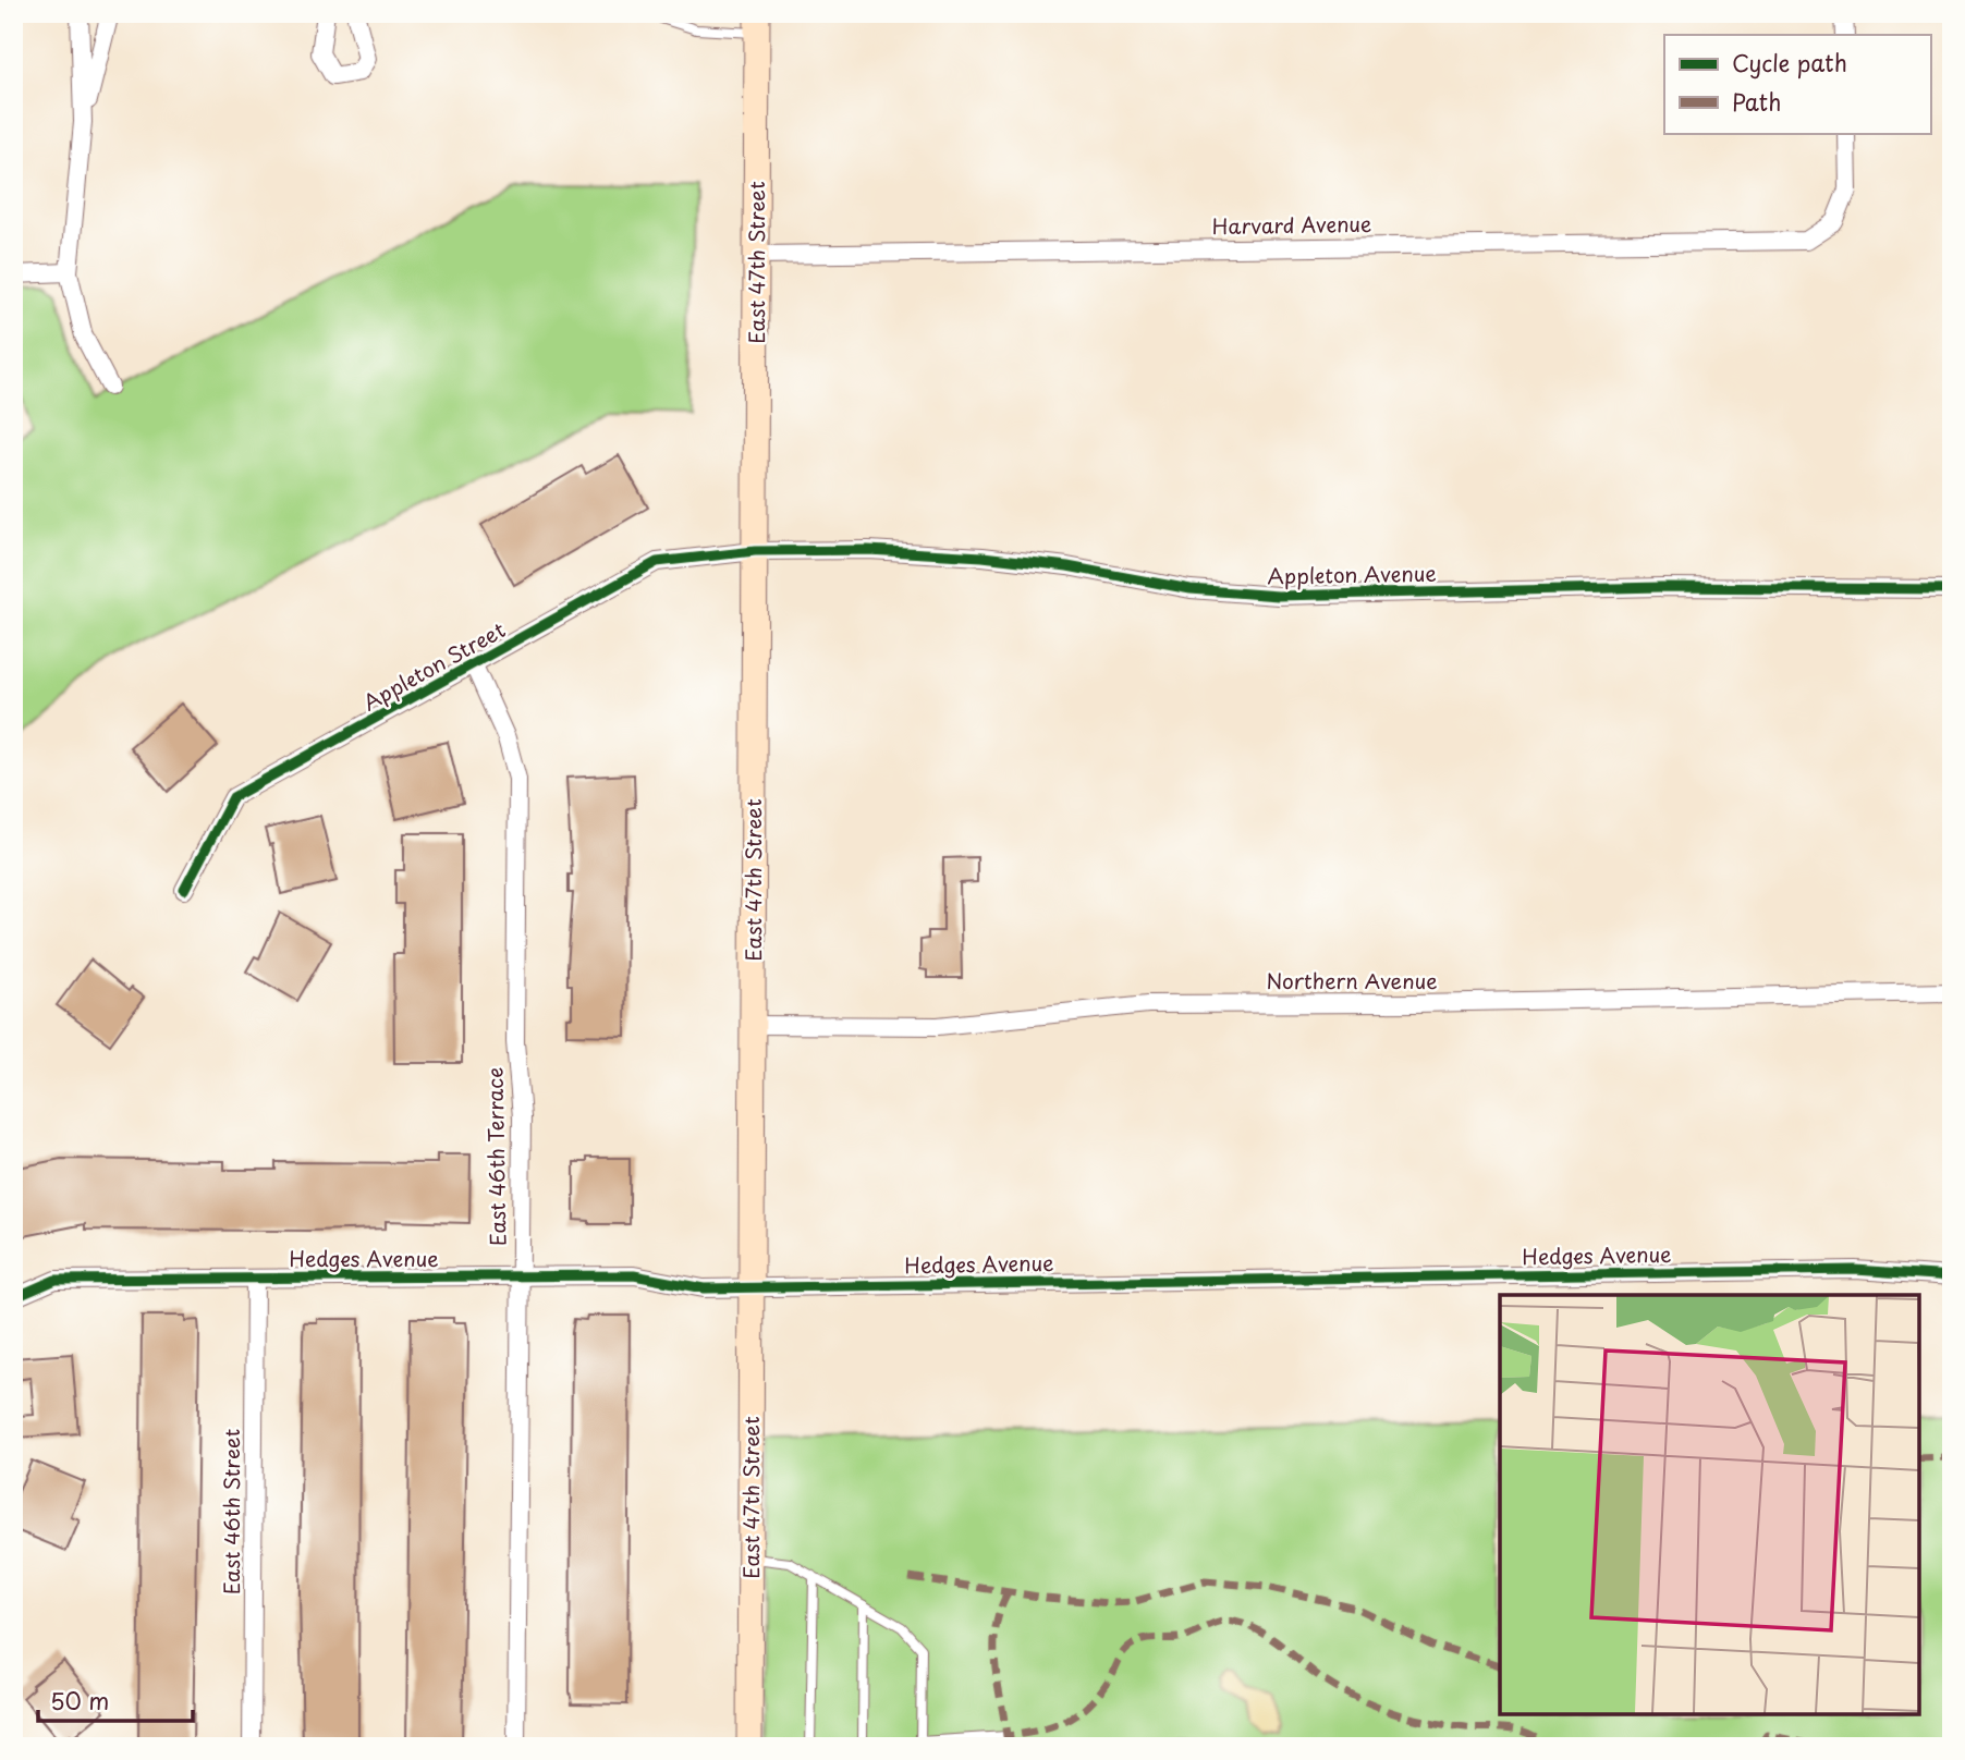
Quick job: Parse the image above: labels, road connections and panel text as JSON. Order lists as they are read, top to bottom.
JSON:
{
  "streets": {
    "main road": ["East 47th Street"],
    "street": [
      "Harvard Avenue",
      "Appleton Avenue",
      "Appleton Street",
      "Northern Avenue",
      "East 46th Terrace",
      "Hedges Avenue",
      "East 46th Street"
    ]
  },
  "crossings": [
    ["Harvard Avenue", "East 47th Street"],
    ["East 47th Street", "Appleton Avenue"],
    ["East 47th Street", "Appleton Street"],
    ["East 47th Street", "Northern Avenue"],
    ["East 47th Street", "Hedges Avenue"],
    ["Appleton Avenue", "Appleton Street"],
    ["Appleton Street", "East 46th Terrace"],
    ["East 46th Terrace", "Hedges Avenue"],
    ["Hedges Avenue", "East 46th Street"]
  ],
  "legend": ["Cycle path", "Path"],
  "scale_bar": "50 m"
}
